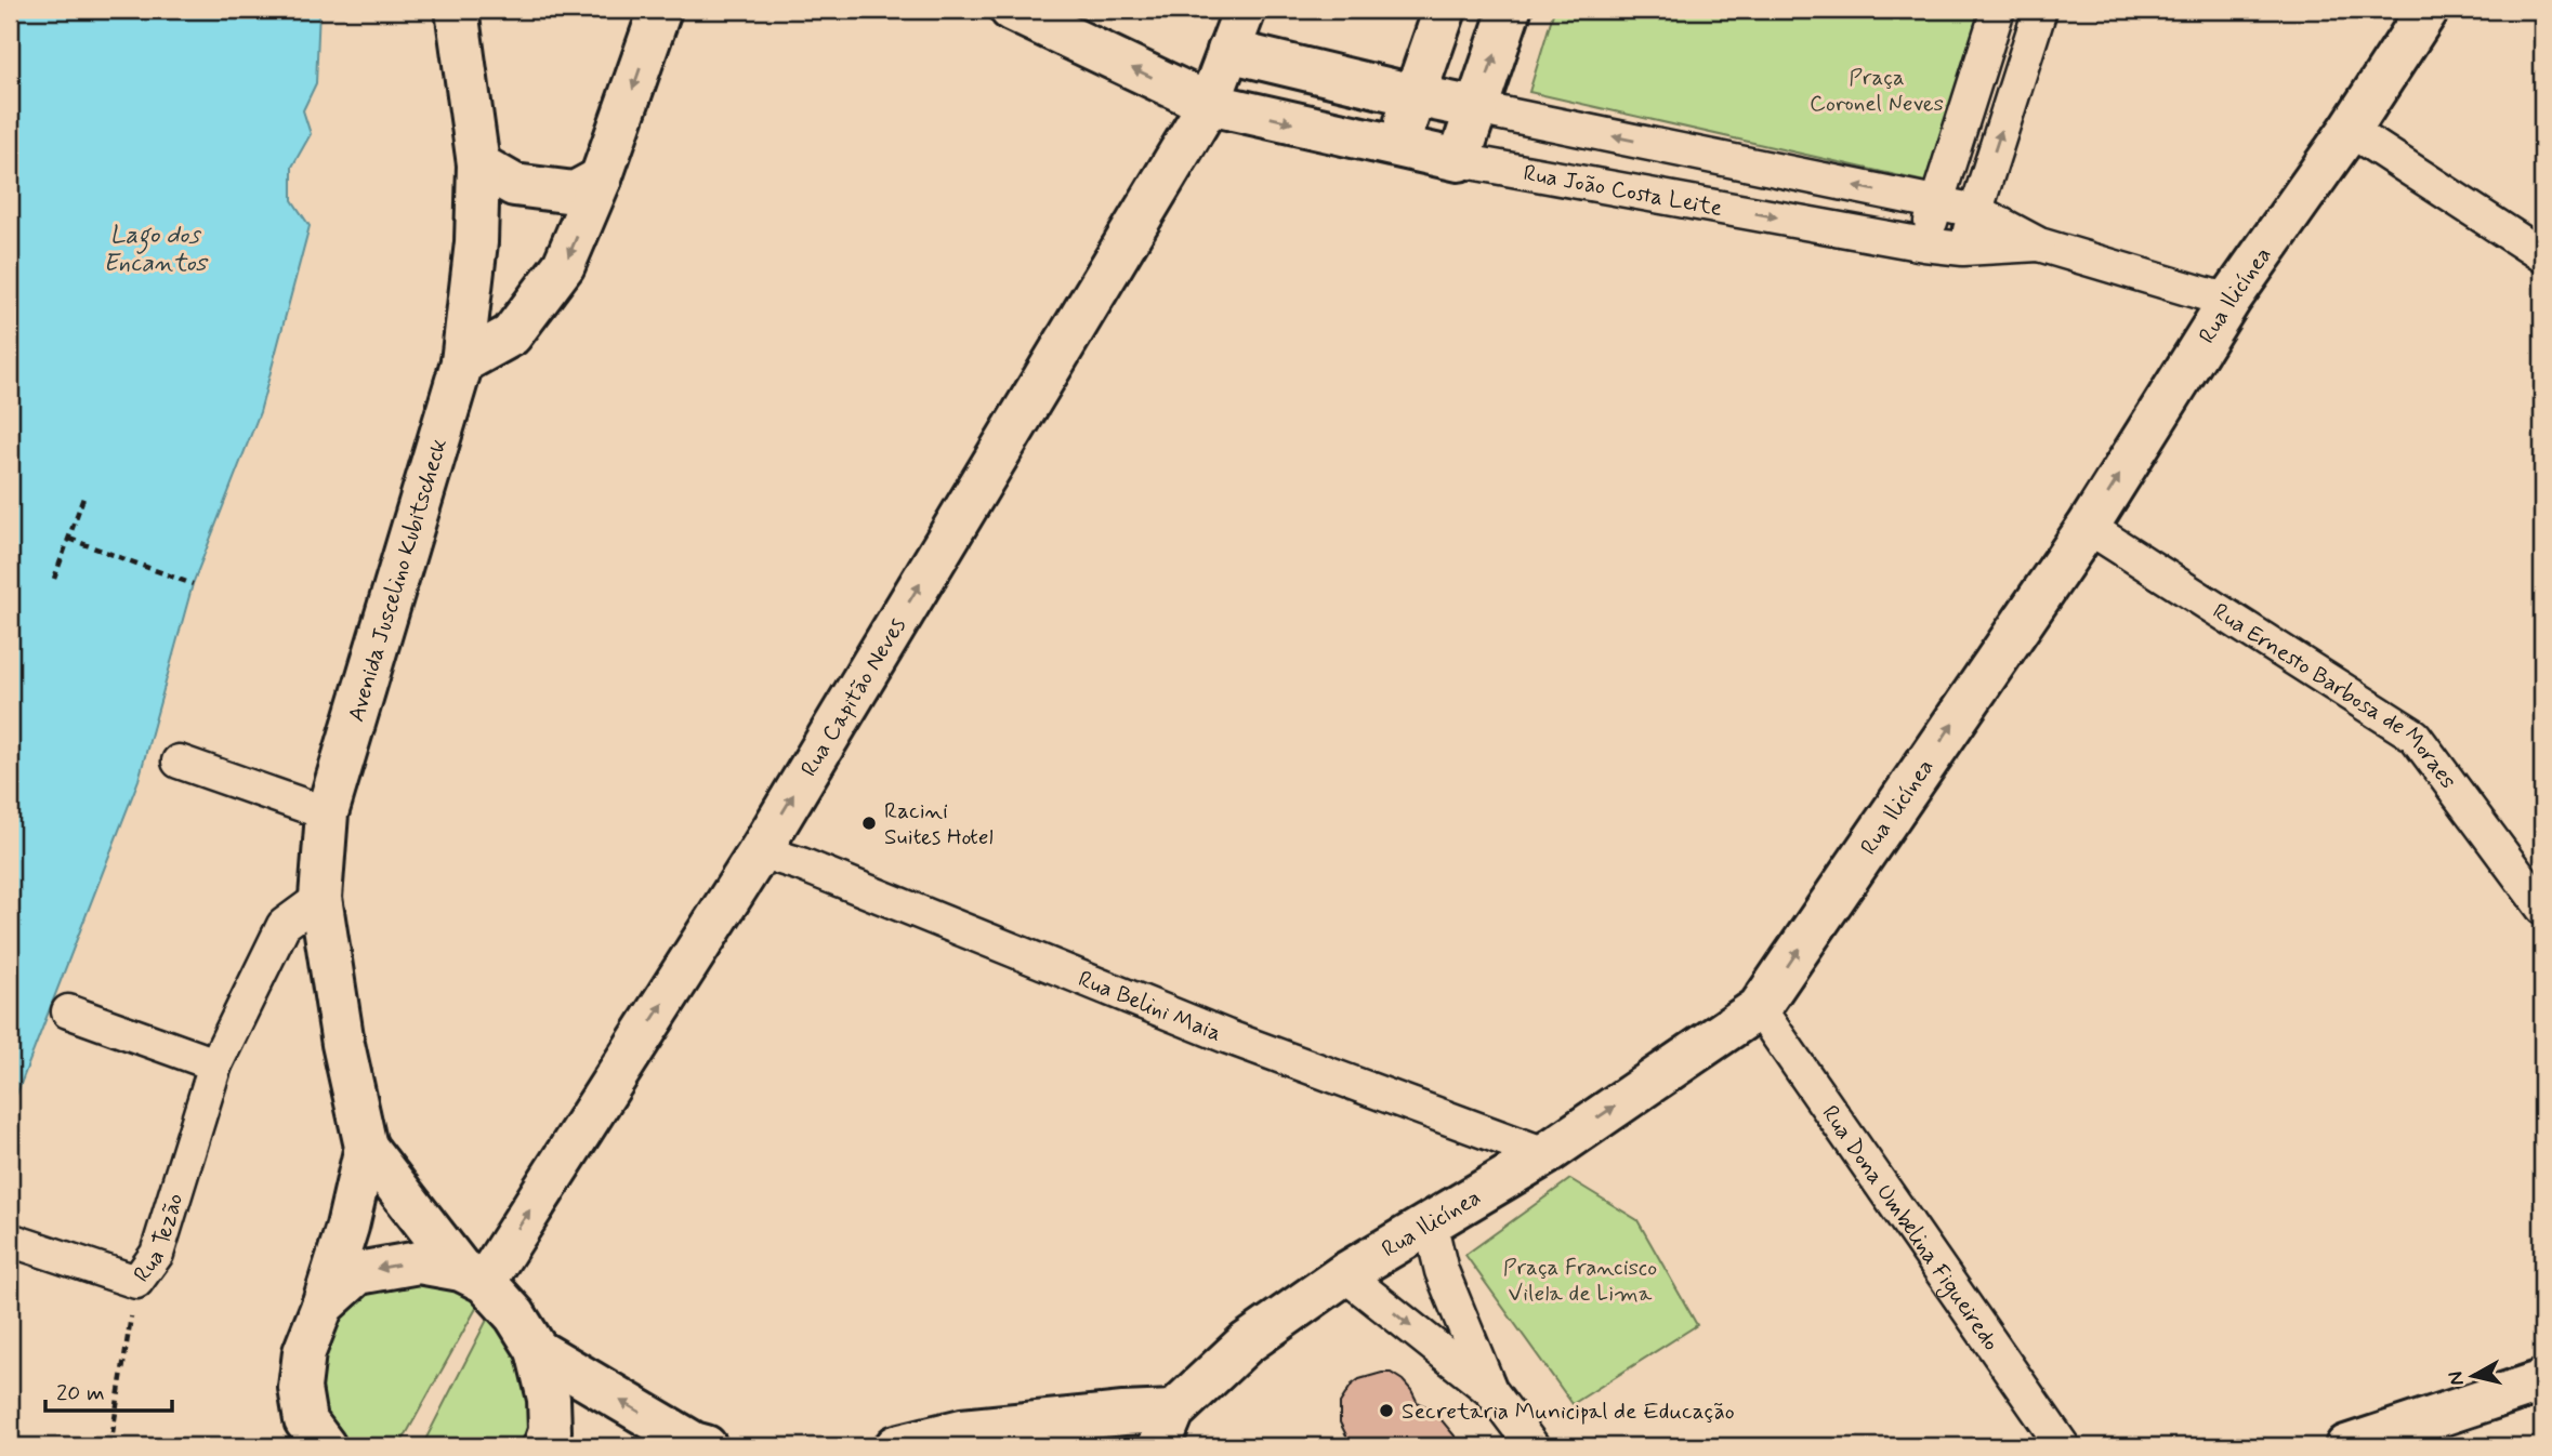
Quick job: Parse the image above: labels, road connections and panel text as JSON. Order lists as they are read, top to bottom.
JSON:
{
  "streets": {
    "main road": [
      "Rua João Costa Leite",
      "Rua Ilicínea",
      "Avenida Juscelino Kubitscheck",
      "Rua Capitão Neves"
    ],
    "street": [
      "Rua Ernesto Barbosa de Moraes",
      "Rua Belini Maia",
      "Rua Dona Umbelina Figueiredo",
      "Rua Tezão"
    ]
  },
  "crossings": [
    ["Rua João Costa Leite", "Rua Ilicínea"],
    ["Rua João Costa Leite", "Rua Capitão Neves"],
    ["Rua Ilicínea", "Rua Ernesto Barbosa de Moraes"],
    ["Rua Ilicínea", "Rua Belini Maia"],
    ["Rua Ilicínea", "Rua Dona Umbelina Figueiredo"],
    ["Avenida Juscelino Kubitscheck", "Rua Capitão Neves"],
    ["Avenida Juscelino Kubitscheck", "Rua Tezão"],
    ["Rua Capitão Neves", "Rua Belini Maia"]
  ],
  "one_way": ["Rua Ilicínea", "Rua Capitão Neves"],
  "water": ["Lago dos Encantos"],
  "parks": ["Praça Coronel Neves", "Praça Francisco Vilela de Lima"],
  "places": ["Racini Suites Hotel", "Secretaria Municipal de Educação"],
  "scale_bar": "20 m",
  "north": "left"
}
